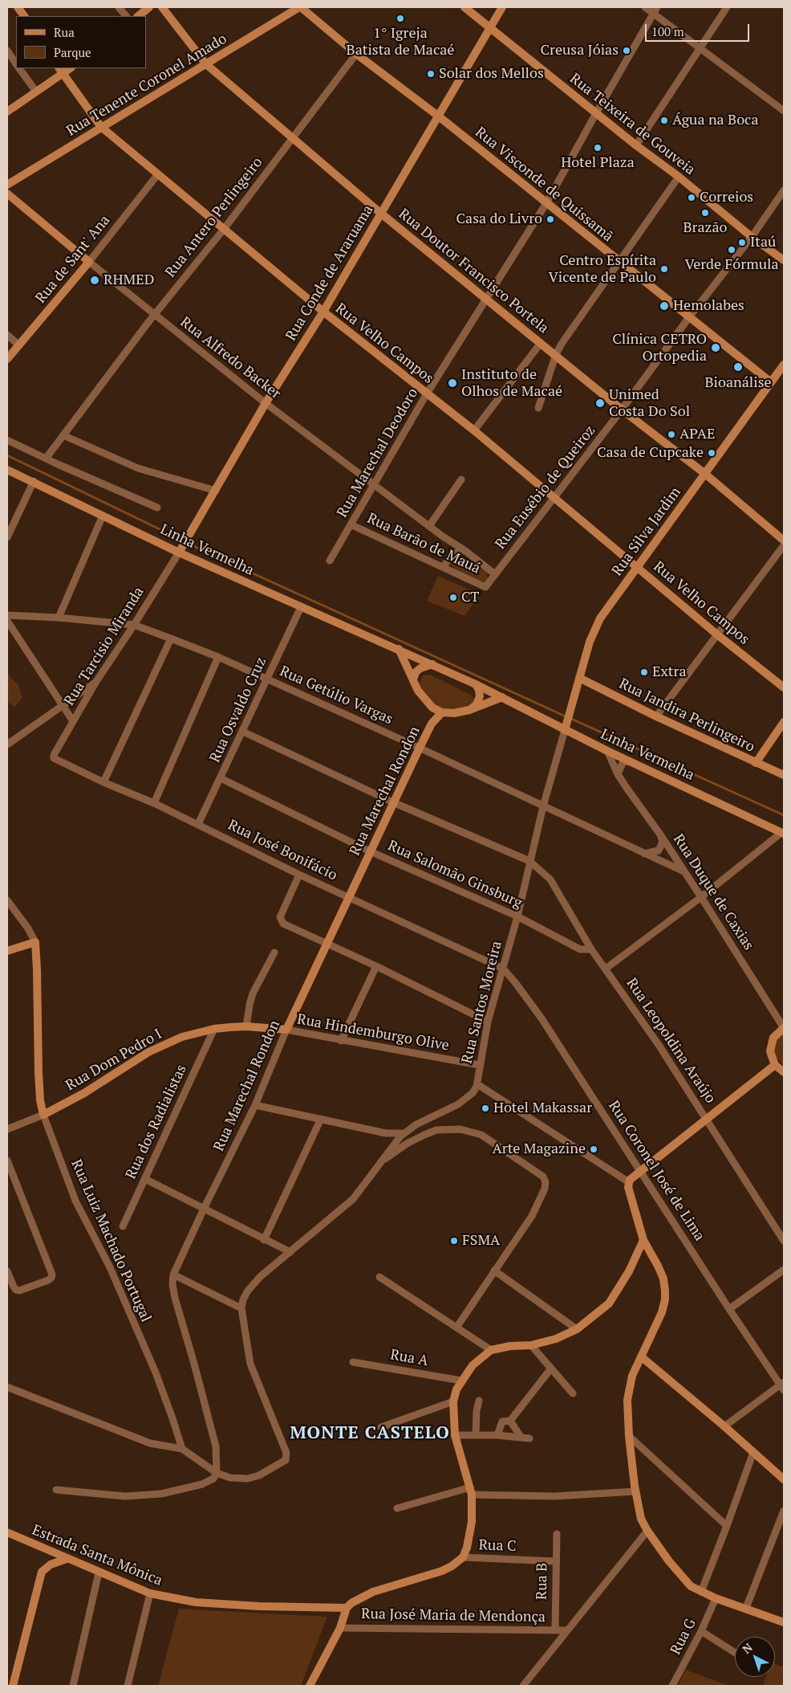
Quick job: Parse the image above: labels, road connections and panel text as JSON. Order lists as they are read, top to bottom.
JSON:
{
  "streets": {
    "main road": [
      "Rua Tenente Coronel Amado",
      "Rua Teixeira de Gouveia",
      "Rua Visconde de Quissamã",
      "Rua de Sant' Ana",
      "Rua Doutor Francisco Portela",
      "Rua Conde de Araruama",
      "Rua Velho Campos",
      "Rua Alfredo Backer",
      "Rua Silva Jardim",
      "Linha Vermelha",
      "Rua Jandira Perlingeiro",
      "Rua Marechal Rondon",
      "Rua Dom Pedro I",
      "Rua Luiz Machado Portugal",
      "Estrada Santa Mônica"
    ],
    "street": [
      "Rua Antero Perlingeiro",
      "Rua Marechal Deodoro",
      "Rua Eusébio de Queiroz",
      "Rua Barão de Mauá",
      "Rua Tarcísio Miranda",
      "Rua Getúlio Vargas",
      "Rua Osvaldo Cruz",
      "Rua José Bonifácio",
      "Rua Salomão Ginsburg",
      "Rua Duque de Caxias",
      "Rua Santos Moreira",
      "Rua Hindemburgo Olive",
      "Rua Leopoldina Araújo",
      "Rua dos Radialistas",
      "Rua Coronel José de Lima",
      "Rua A",
      "Rua C",
      "Rua B",
      "Rua José Maria de Mendonça",
      "Rua G"
    ]
  },
  "crossings": [
    ["Rua Tenente Coronel Amado", "Rua Visconde de Quissamã"],
    ["Rua Tenente Coronel Amado", "Rua Doutor Francisco Portela"],
    ["Rua Tenente Coronel Amado", "Rua Velho Campos"],
    ["Rua Teixeira de Gouveia", "Rua Conde de Araruama"],
    ["Rua Teixeira de Gouveia", "Rua Marechal Deodoro"],
    ["Rua Teixeira de Gouveia", "Rua Eusébio de Queiroz"],
    ["Rua Visconde de Quissamã", "Rua Antero Perlingeiro"],
    ["Rua Visconde de Quissamã", "Rua Conde de Araruama"],
    ["Rua Visconde de Quissamã", "Rua Marechal Deodoro"],
    ["Rua Visconde de Quissamã", "Rua Eusébio de Queiroz"],
    ["Rua Visconde de Quissamã", "Rua Silva Jardim"],
    ["Rua Antero Perlingeiro", "Rua Doutor Francisco Portela"],
    ["Rua Antero Perlingeiro", "Rua Velho Campos"],
    ["Rua Antero Perlingeiro", "Rua Alfredo Backer"],
    ["Rua de Sant' Ana", "Rua Velho Campos"],
    ["Rua de Sant' Ana", "Rua Alfredo Backer"],
    ["Rua Doutor Francisco Portela", "Rua Conde de Araruama"],
    ["Rua Doutor Francisco Portela", "Rua Marechal Deodoro"],
    ["Rua Doutor Francisco Portela", "Rua Eusébio de Queiroz"],
    ["Rua Doutor Francisco Portela", "Rua Silva Jardim"],
    ["Rua Conde de Araruama", "Rua Velho Campos"],
    ["Rua Conde de Araruama", "Rua Alfredo Backer"],
    ["Rua Conde de Araruama", "Linha Vermelha"],
    ["Rua Conde de Araruama", "Rua Tarcísio Miranda"],
    ["Rua Velho Campos", "Rua Marechal Deodoro"],
    ["Rua Velho Campos", "Rua Eusébio de Queiroz"],
    ["Rua Velho Campos", "Rua Silva Jardim"],
    ["Rua Alfredo Backer", "Rua Marechal Deodoro"],
    ["Rua Alfredo Backer", "Rua Eusébio de Queiroz"],
    ["Rua Marechal Deodoro", "Rua Barão de Mauá"],
    ["Rua Eusébio de Queiroz", "Rua Barão de Mauá"],
    ["Rua Silva Jardim", "Linha Vermelha"],
    ["Rua Silva Jardim", "Rua Jandira Perlingeiro"],
    ["Rua Silva Jardim", "Rua Santos Moreira"],
    ["Linha Vermelha", "Rua Tarcísio Miranda"],
    ["Linha Vermelha", "Rua Osvaldo Cruz"],
    ["Linha Vermelha", "Rua Duque de Caxias"],
    ["Linha Vermelha", "Rua Santos Moreira"],
    ["Rua Tarcísio Miranda", "Rua Getúlio Vargas"],
    ["Rua Tarcísio Miranda", "Rua José Bonifácio"],
    ["Rua Getúlio Vargas", "Rua Osvaldo Cruz"],
    ["Rua Getúlio Vargas", "Rua Marechal Rondon"],
    ["Rua Getúlio Vargas", "Rua Duque de Caxias"],
    ["Rua Getúlio Vargas", "Rua Santos Moreira"],
    ["Rua Osvaldo Cruz", "Rua José Bonifácio"],
    ["Rua Osvaldo Cruz", "Rua Salomão Ginsburg"],
    ["Rua Osvaldo Cruz", "Rua Leopoldina Araújo"],
    ["Rua Marechal Rondon", "Rua José Bonifácio"],
    ["Rua Marechal Rondon", "Rua Salomão Ginsburg"],
    ["Rua Marechal Rondon", "Rua Santos Moreira"],
    ["Rua Marechal Rondon", "Rua Hindemburgo Olive"],
    ["Rua Marechal Rondon", "Rua Leopoldina Araújo"],
    ["Rua Marechal Rondon", "Rua Dom Pedro I"],
    ["Rua José Bonifácio", "Rua Santos Moreira"],
    ["Rua José Bonifácio", "Rua Coronel José de Lima"],
    ["Rua Salomão Ginsburg", "Rua Santos Moreira"],
    ["Rua Salomão Ginsburg", "Rua Leopoldina Araújo"],
    ["Rua Santos Moreira", "Rua Hindemburgo Olive"],
    ["Rua Santos Moreira", "Rua Leopoldina Araújo"],
    ["Rua Santos Moreira", "Rua Coronel José de Lima"],
    ["Rua Hindemburgo Olive", "Rua Dom Pedro I"],
    ["Rua Dom Pedro I", "Rua dos Radialistas"],
    ["Rua Dom Pedro I", "Rua Luiz Machado Portugal"],
    ["Rua C", "Rua B"],
    ["Rua B", "Rua José Maria de Mendonça"]
  ],
  "districts": ["MONTE CASTELO"],
  "places": [
    "1° Igreja Batista de Macaé",
    "Creusa Jóias",
    "Solar dos Mellos",
    "Água na Boca",
    "Hotel Plaza",
    "Correios",
    "Brazão",
    "Casa do Livro",
    "Itaú",
    "Verde Fórmula",
    "Centro Espírita Vicente de Paulo",
    "RHMED",
    "Hemolabes",
    "Clínica CETRO Ortopedia",
    "Bioanálise",
    "Instituto de Olhos de Macaé",
    "Unimed Costa Do Sol",
    "APAE",
    "Casa de Cupcake",
    "CT",
    "Extra",
    "Hotel Makassar",
    "Arte Magazine",
    "FSMA"
  ],
  "legend": ["Rua", "Parque"],
  "scale_bar": "100 m",
  "north": "top left"
}
